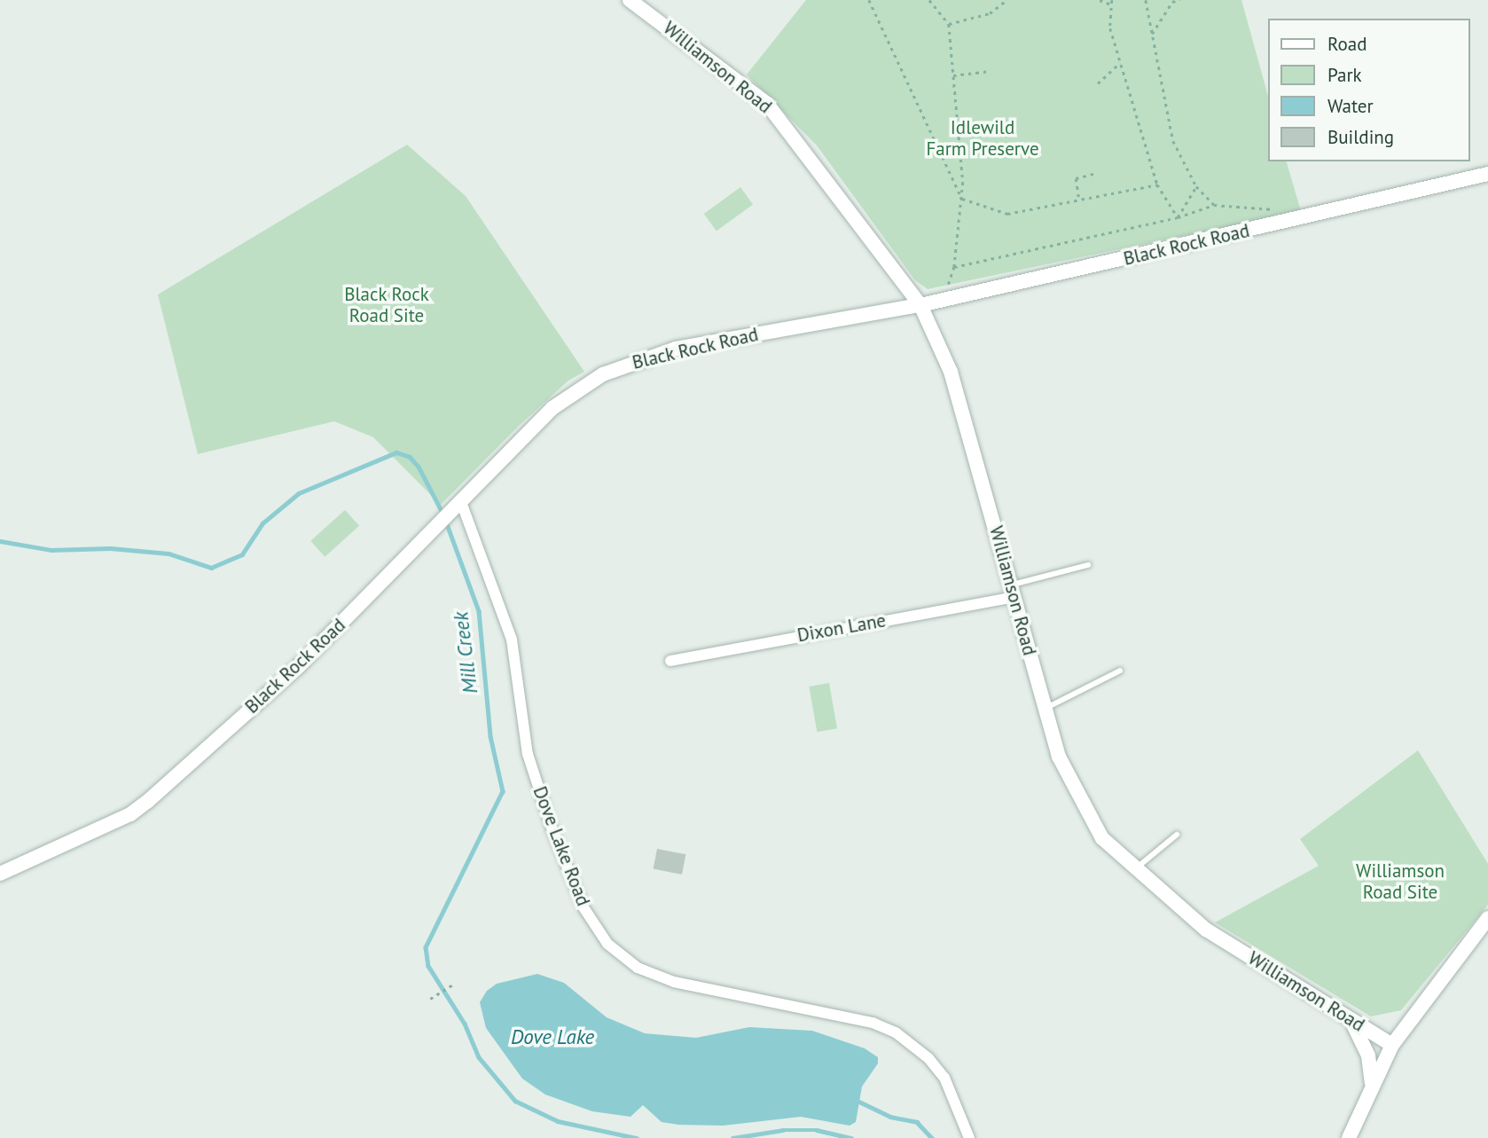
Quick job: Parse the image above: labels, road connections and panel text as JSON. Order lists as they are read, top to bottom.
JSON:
{
  "streets": {
    "street": [
      "Williamson Road",
      "Black Rock Road",
      "Dixon Lane",
      "Dove Lake Road"
    ]
  },
  "crossings": [
    ["Williamson Road", "Black Rock Road"],
    ["Williamson Road", "Dixon Lane"],
    ["Black Rock Road", "Dove Lake Road"]
  ],
  "water": ["Mill Creek", "Dove Lake"],
  "parks": ["Idlewild Farm Preserve", "Black Rock Road Site", "Williamson Road Site"],
  "legend": [
    "Road",
    "Park",
    "Water",
    "Building"
  ]
}
